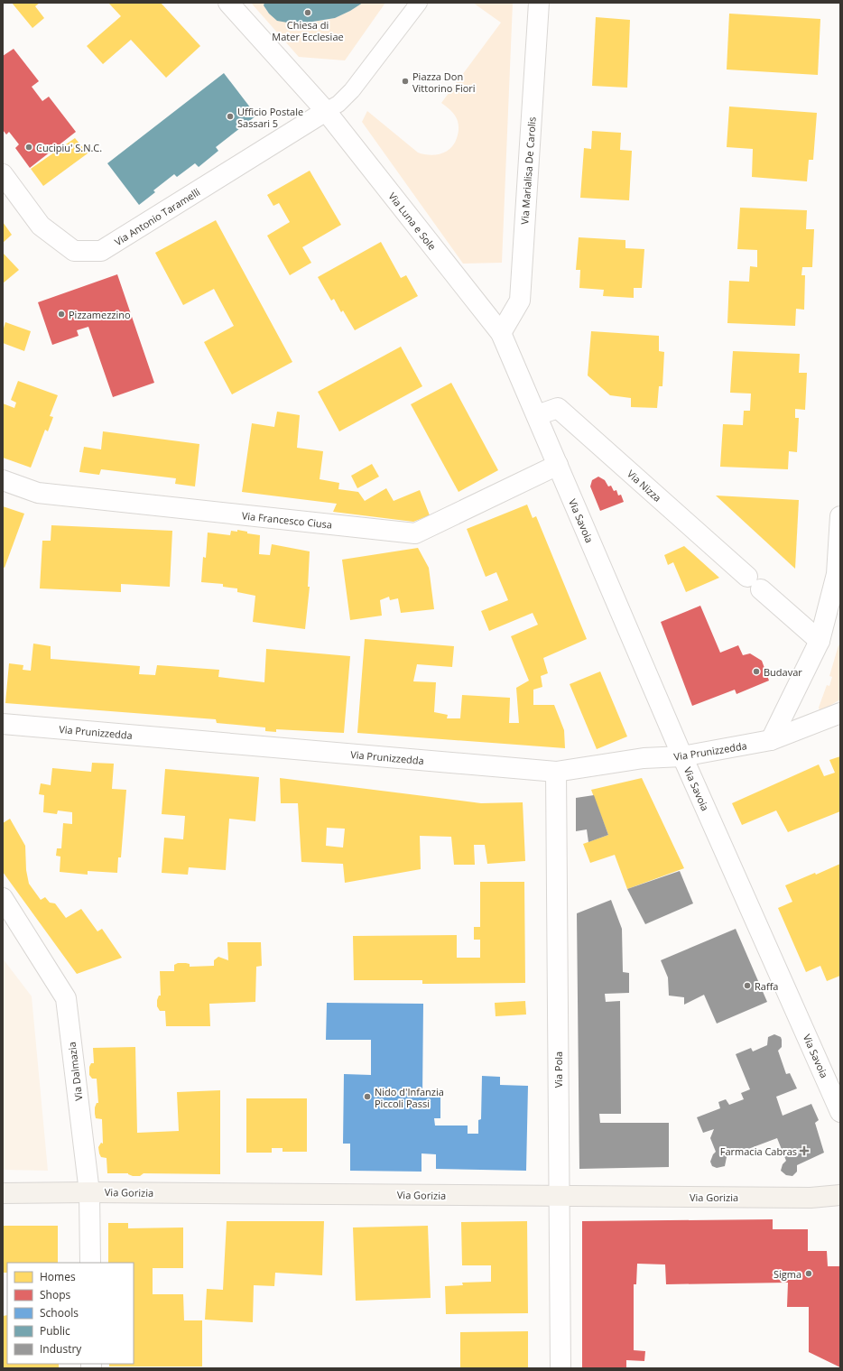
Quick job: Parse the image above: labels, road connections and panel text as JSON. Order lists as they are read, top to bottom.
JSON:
{
  "streets": {
    "main road": ["Via Gorizia"],
    "street": [
      "Via Marialisa De Carolis",
      "Via Antonio Taramelli",
      "Via Luna e Sole",
      "Via Nizza",
      "Via Francesco Ciusa",
      "Via Savoia",
      "Via Prunizzedda",
      "Via Pola",
      "Via Dalmazia"
    ]
  },
  "crossings": [
    ["Via Marialisa De Carolis", "Via Luna e Sole"],
    ["Via Antonio Taramelli", "Via Luna e Sole"],
    ["Via Luna e Sole", "Via Nizza"],
    ["Via Luna e Sole", "Via Francesco Ciusa"],
    ["Via Luna e Sole", "Via Savoia"],
    ["Via Francesco Ciusa", "Via Savoia"],
    ["Via Savoia", "Via Prunizzedda"],
    ["Via Prunizzedda", "Via Pola"],
    ["Via Pola", "Via Gorizia"],
    ["Via Dalmazia", "Via Gorizia"]
  ],
  "places": {
    "other": [
      "Chiesa di Mater Ecclesiae",
      "Piazza Don Vittorino Fiori",
      "Ufficio Postale Sassari 5",
      "Cucipiu' S.N.C.",
      "Pizzamezzino",
      "Budavar",
      "Raffa",
      "Nido d'Infanzia Piccoli Passi",
      "Sigma"
    ],
    "health": ["Farmacia Cabras"]
  },
  "legend": [
    "Homes",
    "Shops",
    "Schools",
    "Public",
    "Industry"
  ]
}
